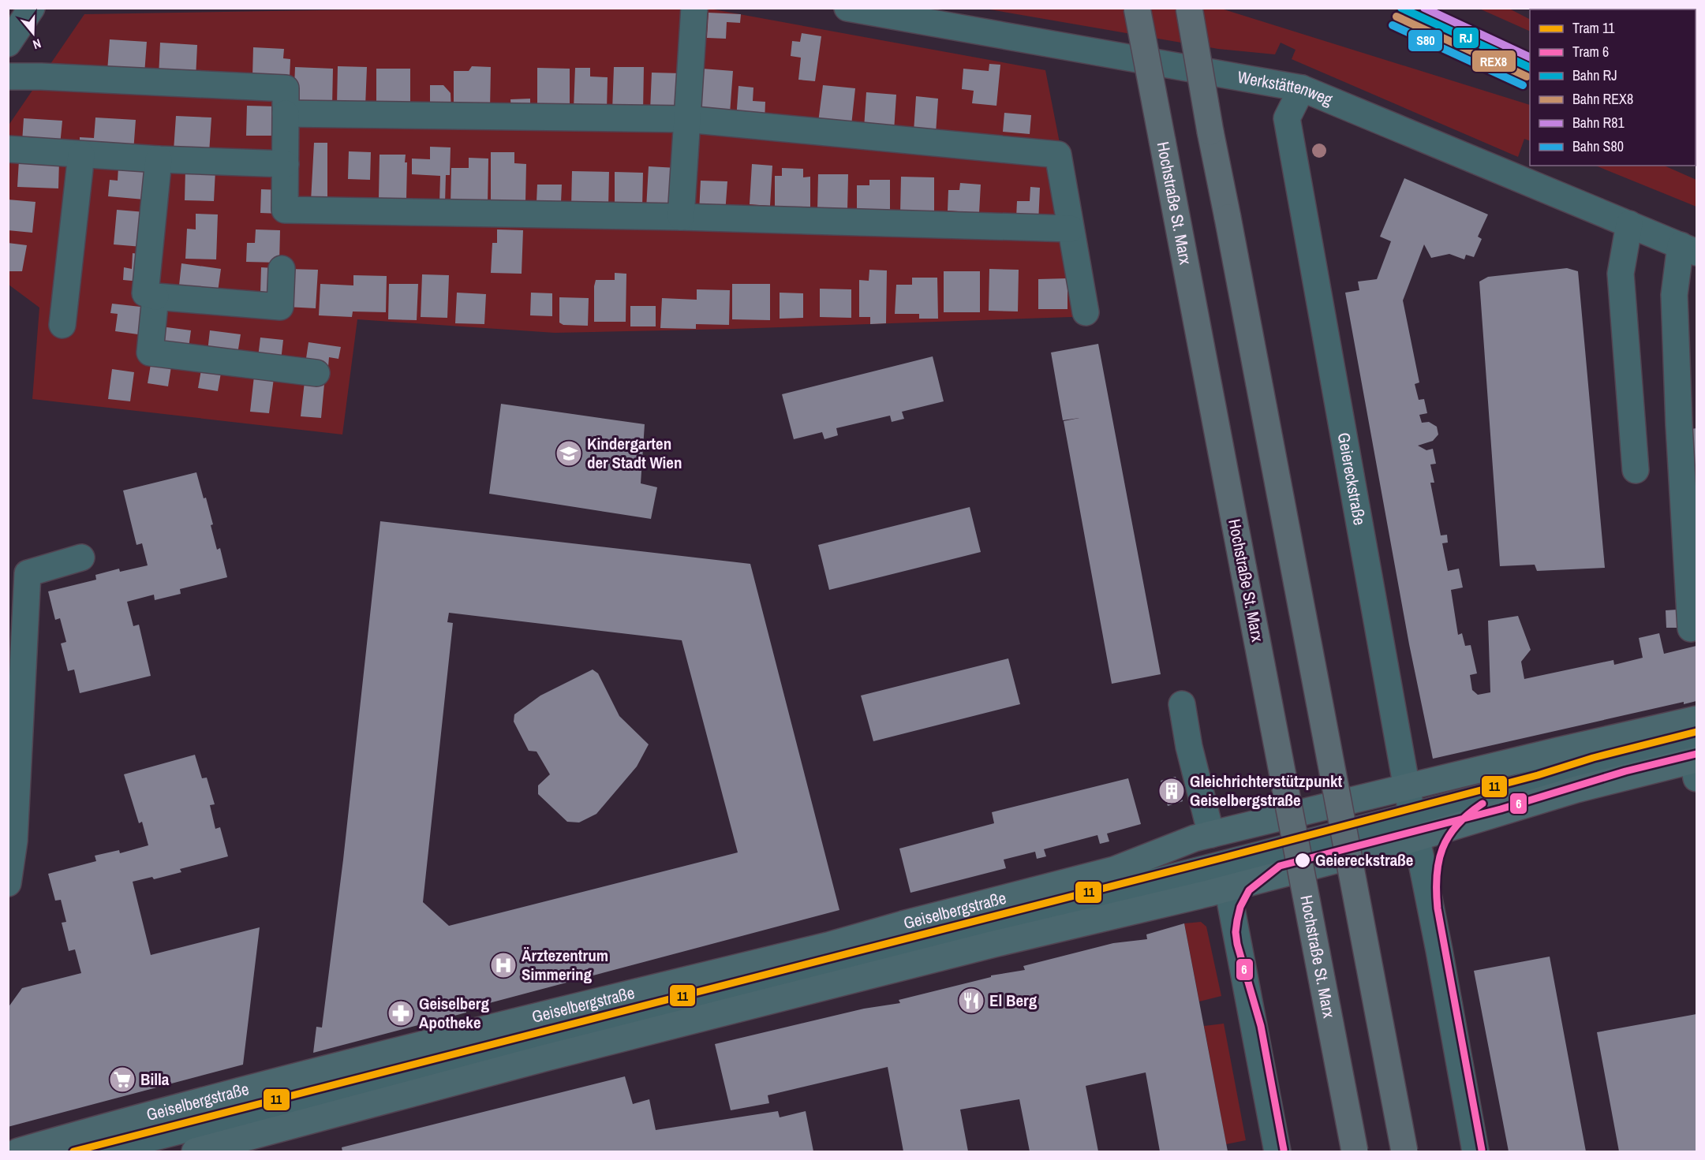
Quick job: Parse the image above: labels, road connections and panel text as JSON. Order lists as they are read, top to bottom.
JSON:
{
  "streets": {
    "highway": ["Hochstraße St. Marx"],
    "main road": ["Geiselbergstraße"],
    "street": ["Werkstättenweg", "Geiereckstraße"]
  },
  "crossings": [
    ["Werkstättenweg", "Geiereckstraße"],
    ["Geiereckstraße", "Geiselbergstraße"]
  ],
  "places": {
    "school or university": ["Kindergarten der Stadt Wien"],
    "building": ["Gleichrichterstützpunkt Geiselbergstraße"],
    "other": ["Geiereckstraße"],
    "hospital": ["Ärztezentrum Simmering"],
    "restaurant": ["El Berg"],
    "pharmacy": ["Geiselberg Apotheke"],
    "supermarket": ["Billa"]
  },
  "lines": [
    "rail line RJ",
    "rail line R81",
    "rail line REX8",
    "rail line S80",
    "tram line 11",
    "tram line 6"
  ],
  "legend": [
    "Tram 11",
    "Tram 6",
    "Bahn RJ",
    "Bahn REX8",
    "Bahn R81",
    "Bahn S80"
  ],
  "north": "bottom"
}
